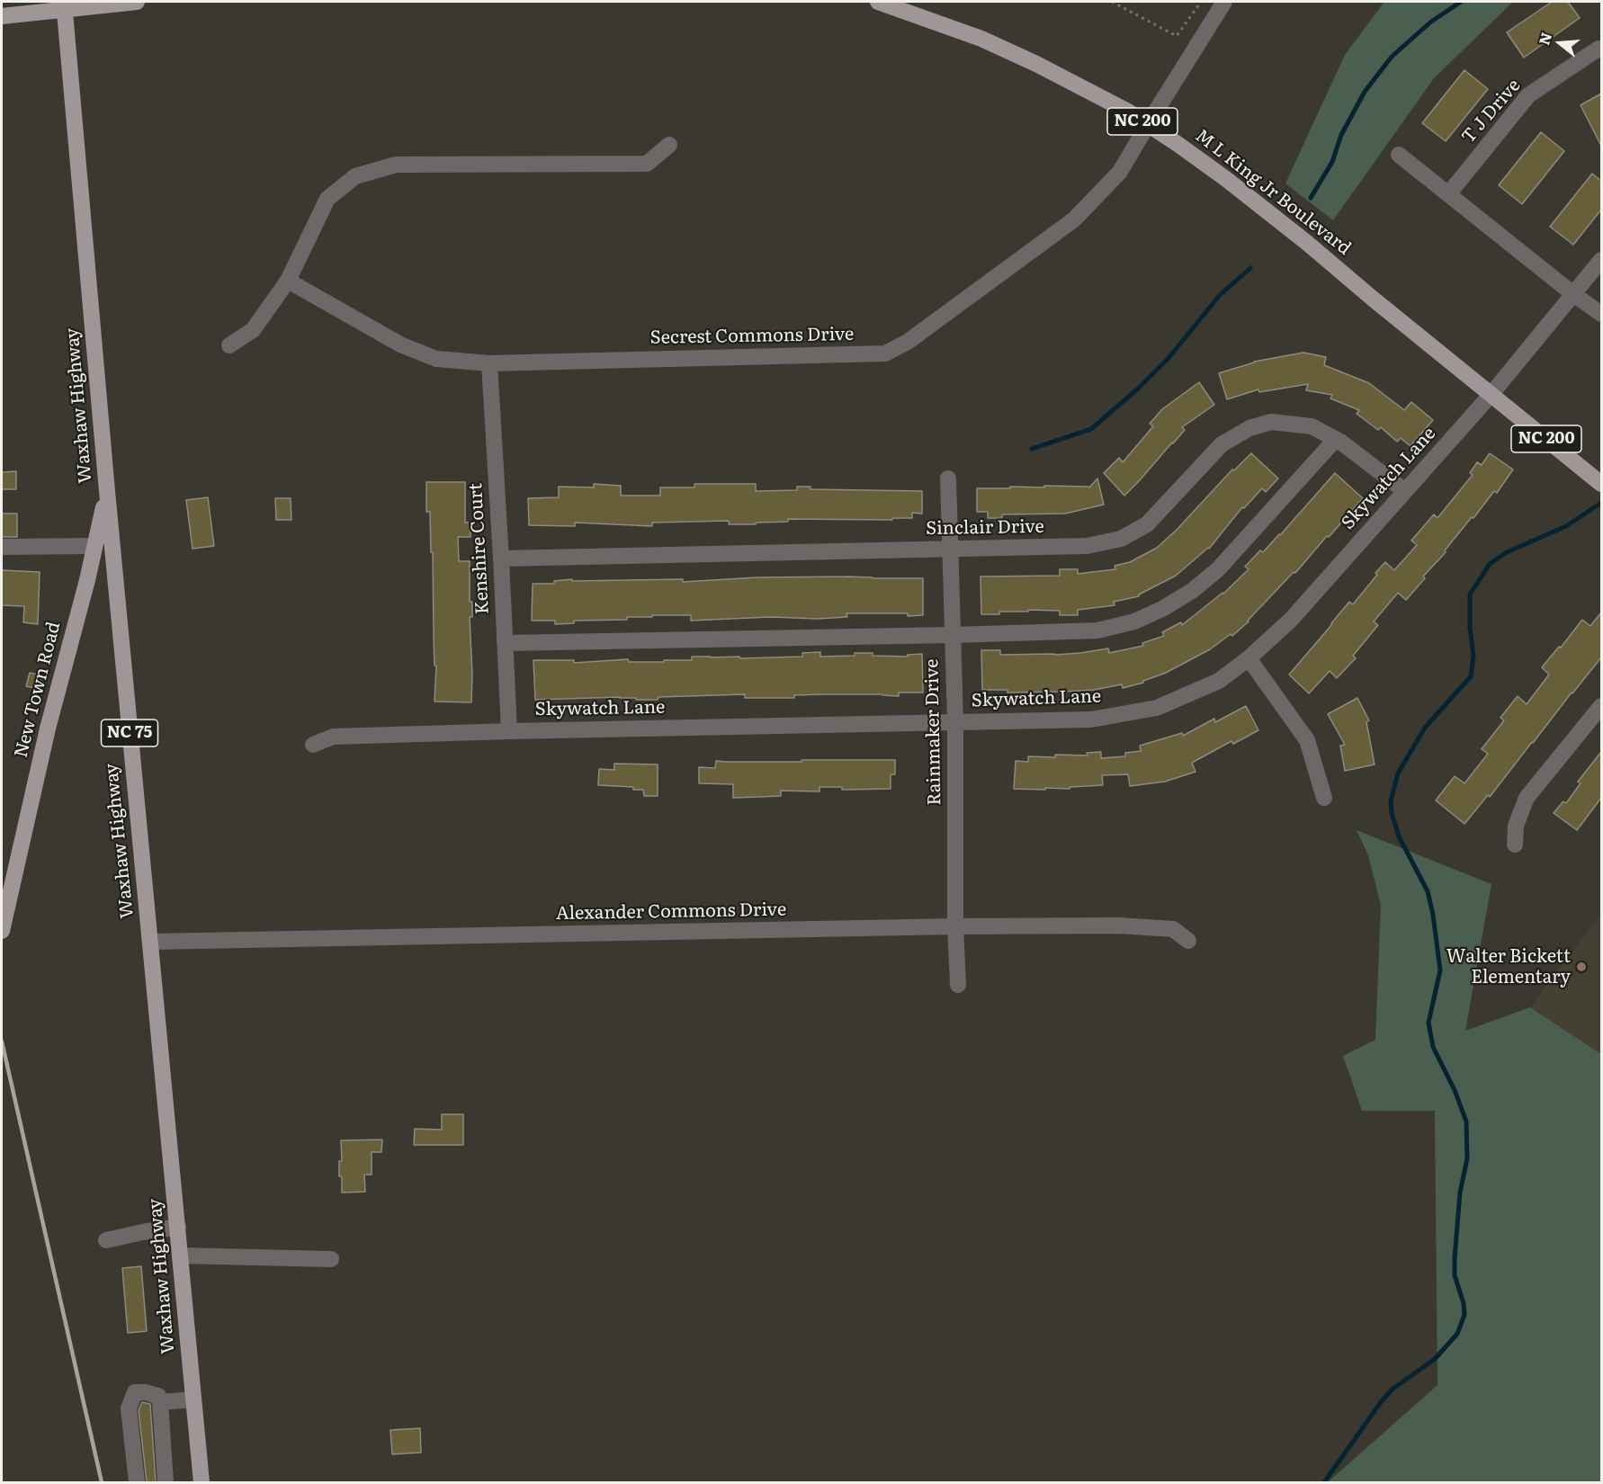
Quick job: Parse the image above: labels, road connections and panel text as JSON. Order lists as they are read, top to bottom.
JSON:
{
  "streets": {
    "main road": [
      "NC 200",
      "M L King Jr Boulevard",
      "Waxhaw Highway",
      "New Town Road",
      "NC 75"
    ],
    "street": [
      "T J Drive",
      "Secrest Commons Drive",
      "Skywatch Lane",
      "Sinclair Drive",
      "Kenshire Court",
      "Rainmaker Drive",
      "Alexander Commons Drive"
    ]
  },
  "crossings": [
    ["M L King Jr Boulevard", "Secrest Commons Drive"],
    ["M L King Jr Boulevard", "Skywatch Lane"],
    ["Secrest Commons Drive", "Kenshire Court"],
    ["Waxhaw Highway", "New Town Road"],
    ["Waxhaw Highway", "Alexander Commons Drive"],
    ["Skywatch Lane", "Sinclair Drive"],
    ["Skywatch Lane", "Kenshire Court"],
    ["Skywatch Lane", "Rainmaker Drive"],
    ["Sinclair Drive", "Kenshire Court"],
    ["Sinclair Drive", "Rainmaker Drive"],
    ["Rainmaker Drive", "Alexander Commons Drive"]
  ],
  "places": ["Walter Bickett Elementary"],
  "north": "left"
}
